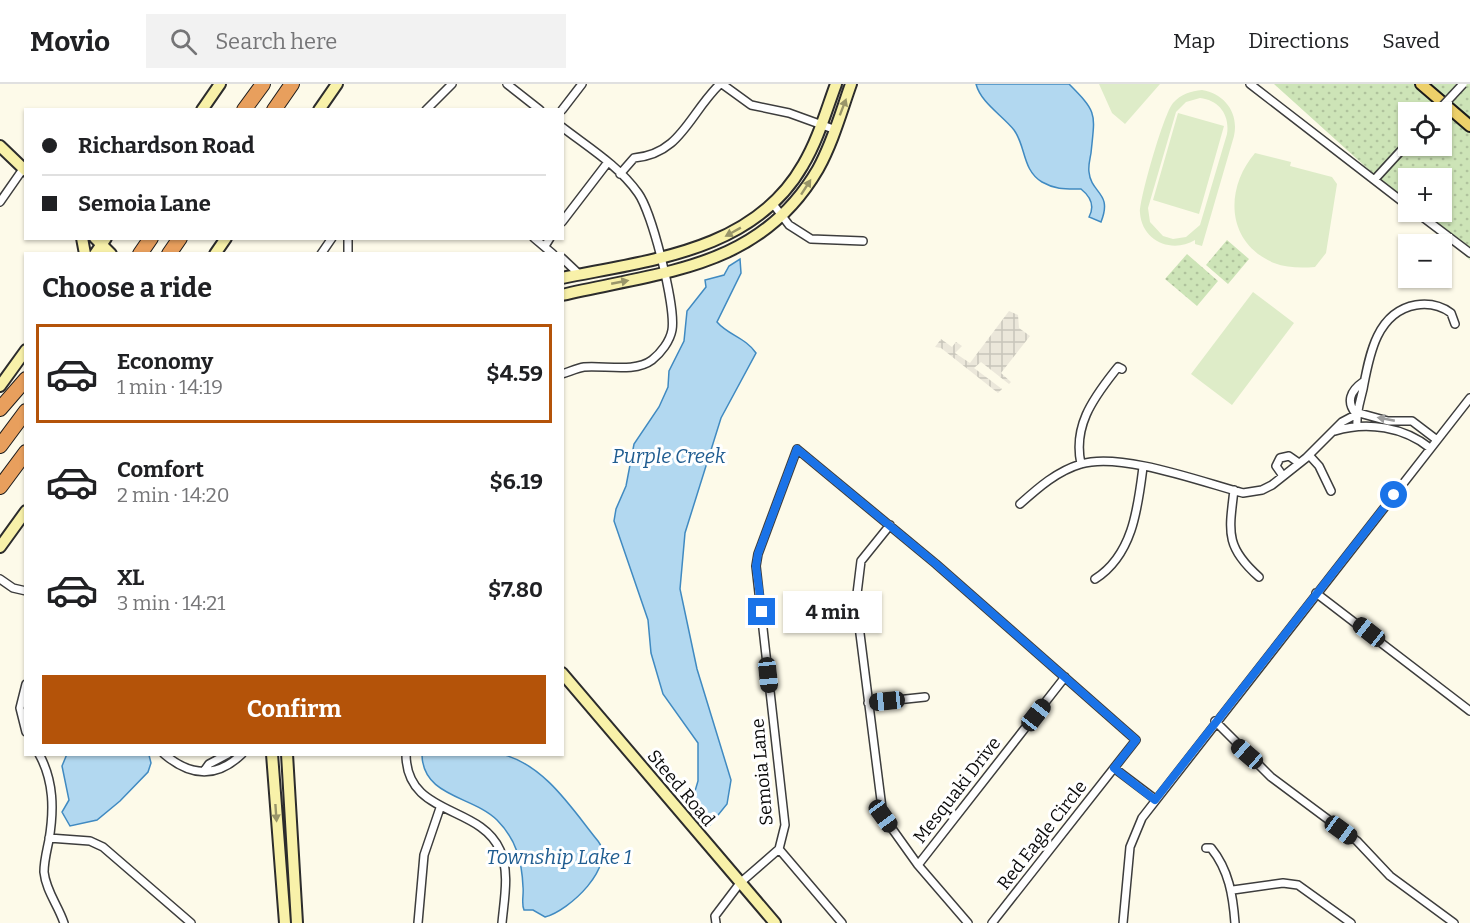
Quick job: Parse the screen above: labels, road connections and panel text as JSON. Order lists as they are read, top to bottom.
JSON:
{
  "streets": {
    "street": [
      "Semoia Lane",
      "Steed Road",
      "Mesquaki Drive",
      "Red Eagle Circle"
    ]
  },
  "crossings": [
    ["Semoia Lane", "Steed Road"],
    ["Semoia Lane", "Red Eagle Circle"],
    ["Mesquaki Drive", "Red Eagle Circle"]
  ],
  "water": ["Purple Creek", "Township Lake 1"],
  "page": {
    "header": "Movio",
    "search": "Search here",
    "nav": ["Map", "Directions", "Saved"],
    "map_buttons": ["+", "−"],
    "banner": ["Richardson Road", "Semoia Lane"],
    "heading": "Choose a ride",
    "list": [
      {
        "name": "Economy",
        "note": "1 min · 14:19",
        "value": "$4.59"
      },
      {
        "name": "Comfort",
        "note": "2 min · 14:20",
        "value": "$6.19"
      },
      {
        "name": "XL",
        "note": "3 min · 14:21",
        "value": "$7.80"
      }
    ],
    "bubble": "4 min",
    "buttons": "Confirm"
  }
}
